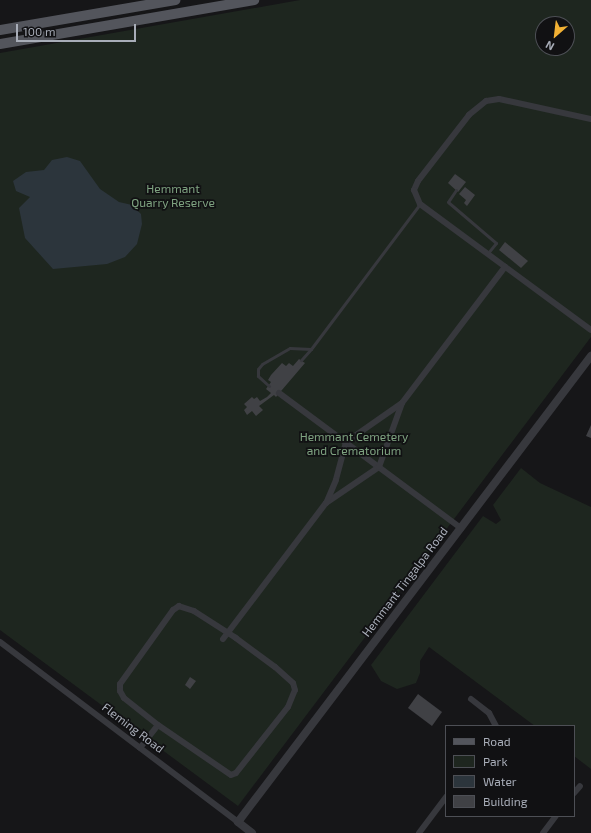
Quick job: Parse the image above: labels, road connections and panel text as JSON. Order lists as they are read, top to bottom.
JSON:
{
  "streets": {
    "street": ["Hemmant Tingalpa Road", "Fleming Road"]
  },
  "crossings": [
    ["Hemmant Tingalpa Road", "Fleming Road"]
  ],
  "parks": ["Hemmant Quarry Reserve", "Hemmant Cemetery and Crematorium"],
  "legend": [
    "Road",
    "Park",
    "Water",
    "Building"
  ],
  "scale_bar": "100 m",
  "north": "bottom left"
}
